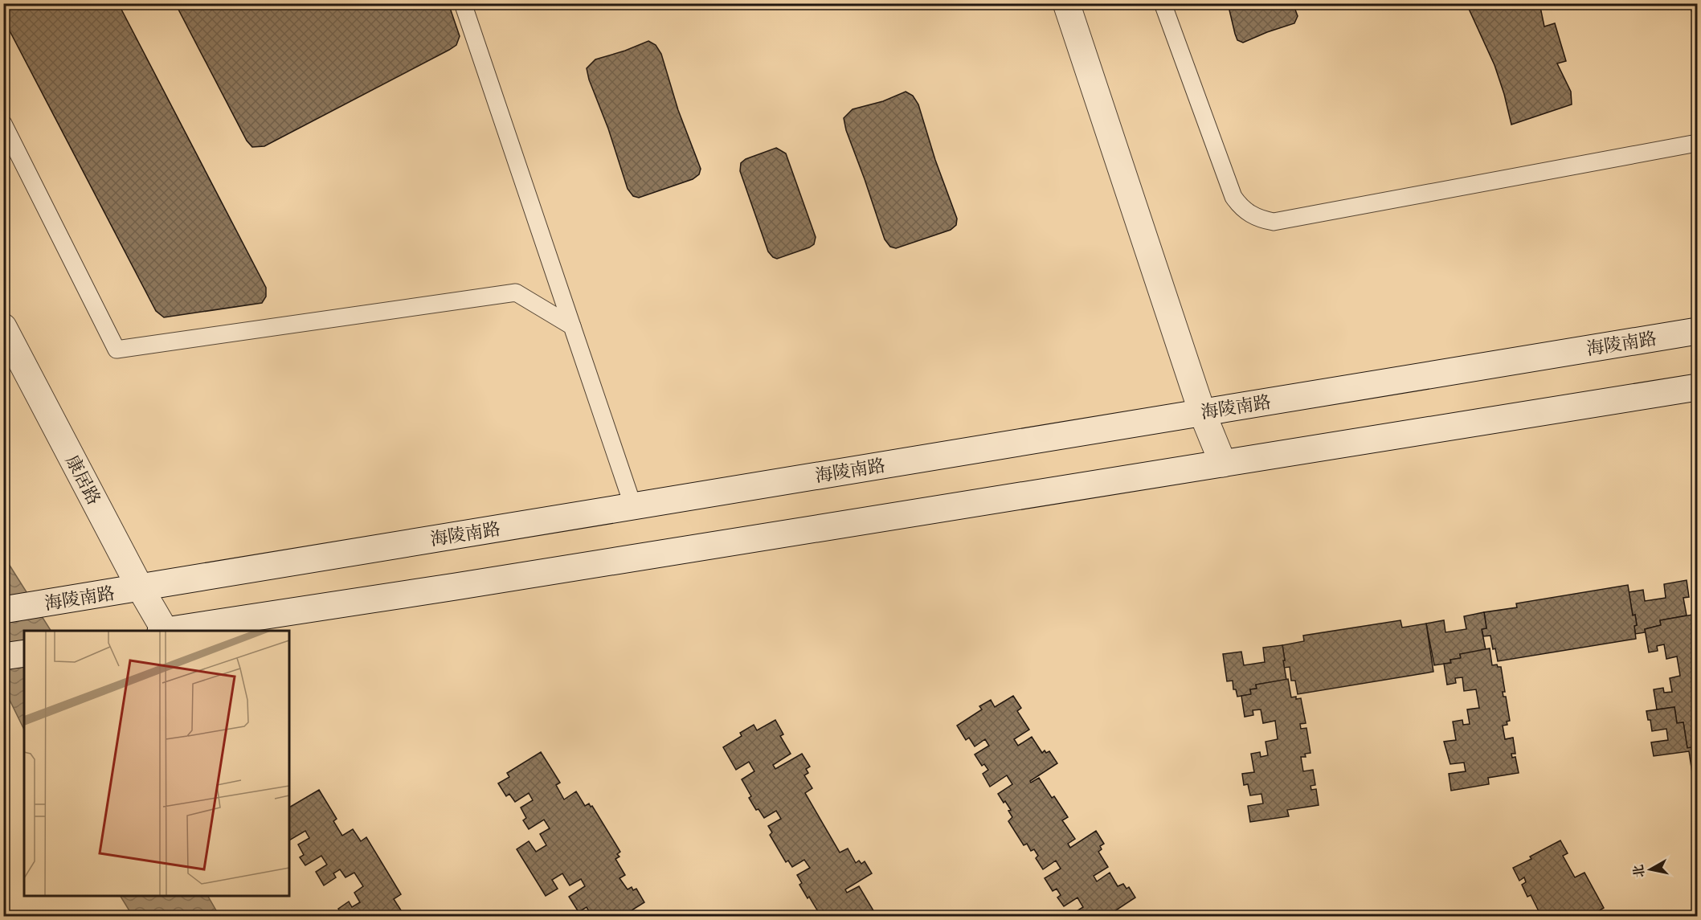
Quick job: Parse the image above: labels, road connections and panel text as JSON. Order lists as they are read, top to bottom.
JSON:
{
  "streets": {
    "main road": ["海陵南路", "康居路"]
  },
  "crossings": [
    ["海陵南路", "康居路"]
  ],
  "north": "left"
}
